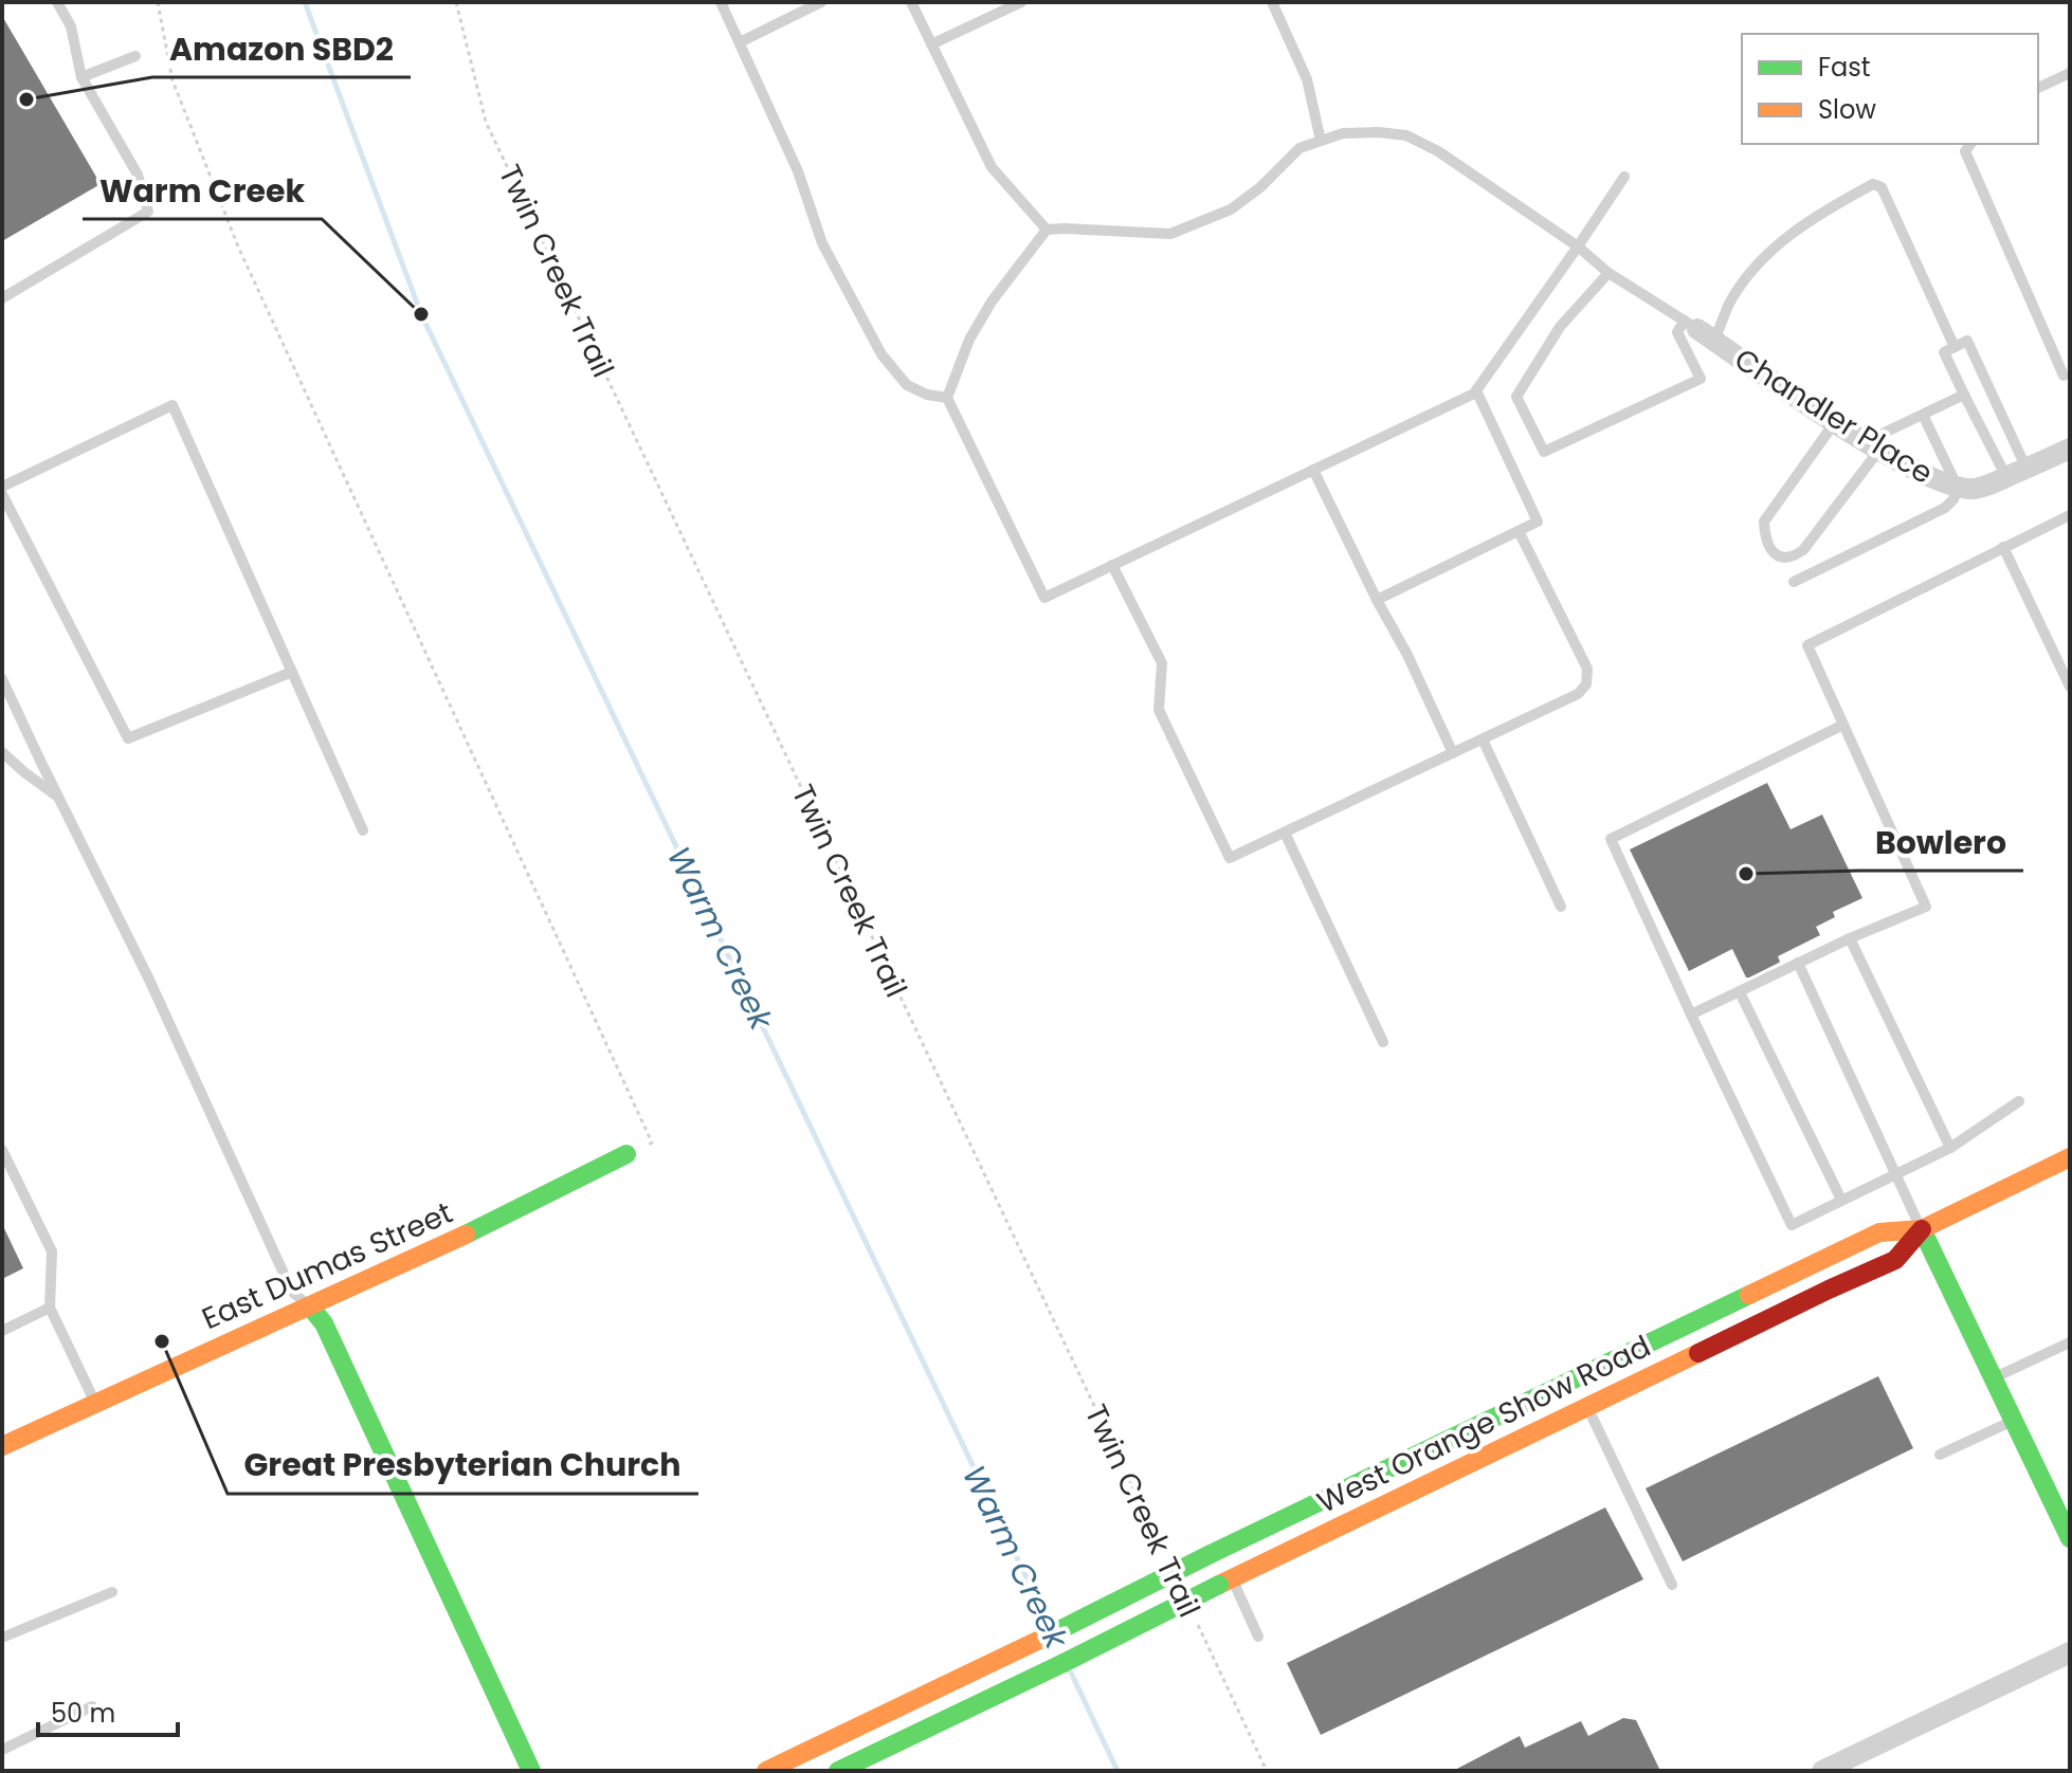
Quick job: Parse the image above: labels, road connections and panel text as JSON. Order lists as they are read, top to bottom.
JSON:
{
  "streets": {
    "main road": ["East Dumas Street", "West Orange Show Road"],
    "street": ["Chandler Place"],
    "path": ["Twin Creek Trail"]
  },
  "water": ["Warm Creek"],
  "places": [
    "Amazon SBD2",
    "Warm Creek",
    "Bowlero",
    "Great Presbyterian Church"
  ],
  "legend": ["Fast", "Slow"],
  "scale_bar": "50 m"
}
